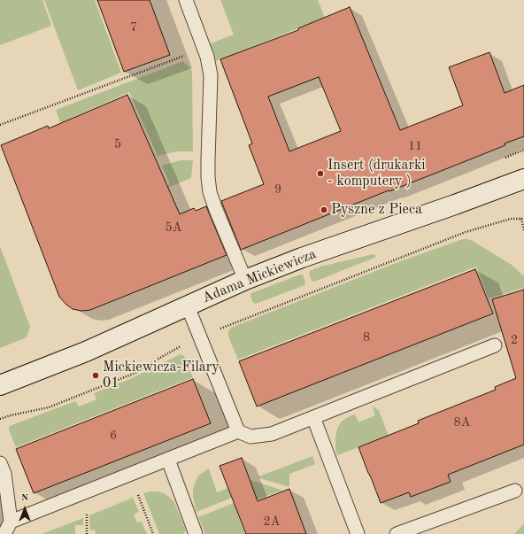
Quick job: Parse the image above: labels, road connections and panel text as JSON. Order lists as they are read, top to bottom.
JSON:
{
  "streets": {
    "street": ["Adama Mickiewicza"]
  },
  "places": ["Insert (drukarki - komputery )", "Pyszne z Pieca", "Mickiewicza-Filary 01"],
  "house_numbers": [
    "7",
    "5",
    "11",
    "9",
    "5A",
    "8",
    "2",
    "8A",
    "6",
    "2A"
  ],
  "north": "top"
}
